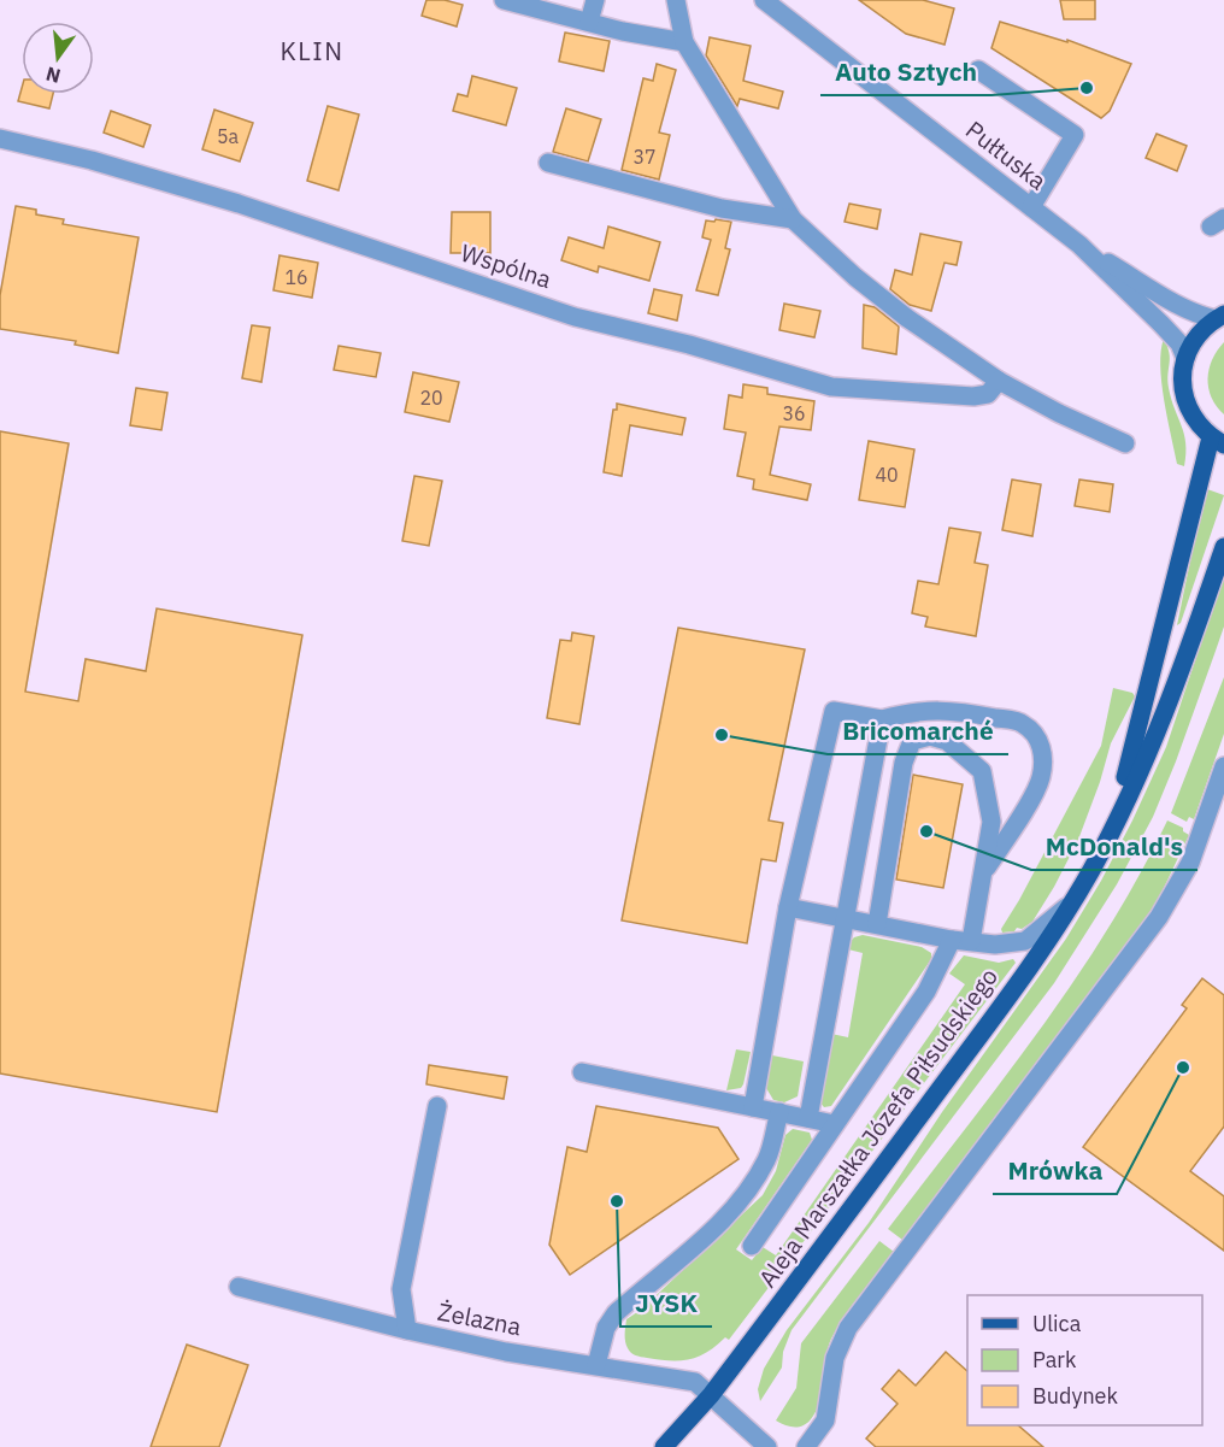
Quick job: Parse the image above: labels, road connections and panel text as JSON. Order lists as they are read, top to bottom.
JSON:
{
  "streets": {
    "main road": ["Aleja Marszałka Józefa Piłsudskiego"],
    "street": ["Pułtuska", "Wspólna", "Żelazna"]
  },
  "crossings": [
    ["Aleja Marszałka Józefa Piłsudskiego", "Żelazna"]
  ],
  "districts": ["KLIN"],
  "places": [
    "Auto Sztych",
    "Bricomarché",
    "McDonald's",
    "Mrówka",
    "JYSK"
  ],
  "house_numbers": [
    "5a",
    "37",
    "16",
    "20",
    "36",
    "40"
  ],
  "legend": ["Ulica", "Park", "Budynek"],
  "north": "bottom"
}
